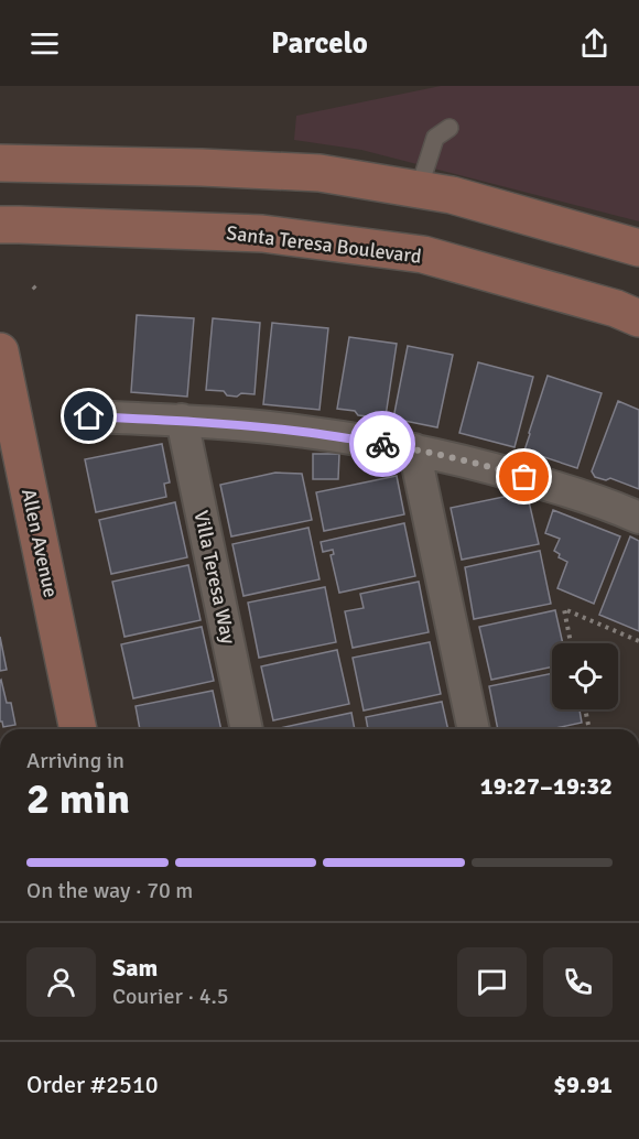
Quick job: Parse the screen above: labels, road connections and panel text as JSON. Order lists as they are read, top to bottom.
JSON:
{
  "streets": {
    "main road": ["Santa Teresa Boulevard", "Allen Avenue"],
    "street": ["Villa Teresa Way"]
  },
  "page": {
    "header": "Parcelo",
    "heading": ["2 min", "Arriving in", "19:27–19:32"],
    "panel": [
      "Sam",
      "Courier · 4.5",
      "Order #2510",
      "$9.91"
    ],
    "bar": "On the way · 70 m"
  }
}
